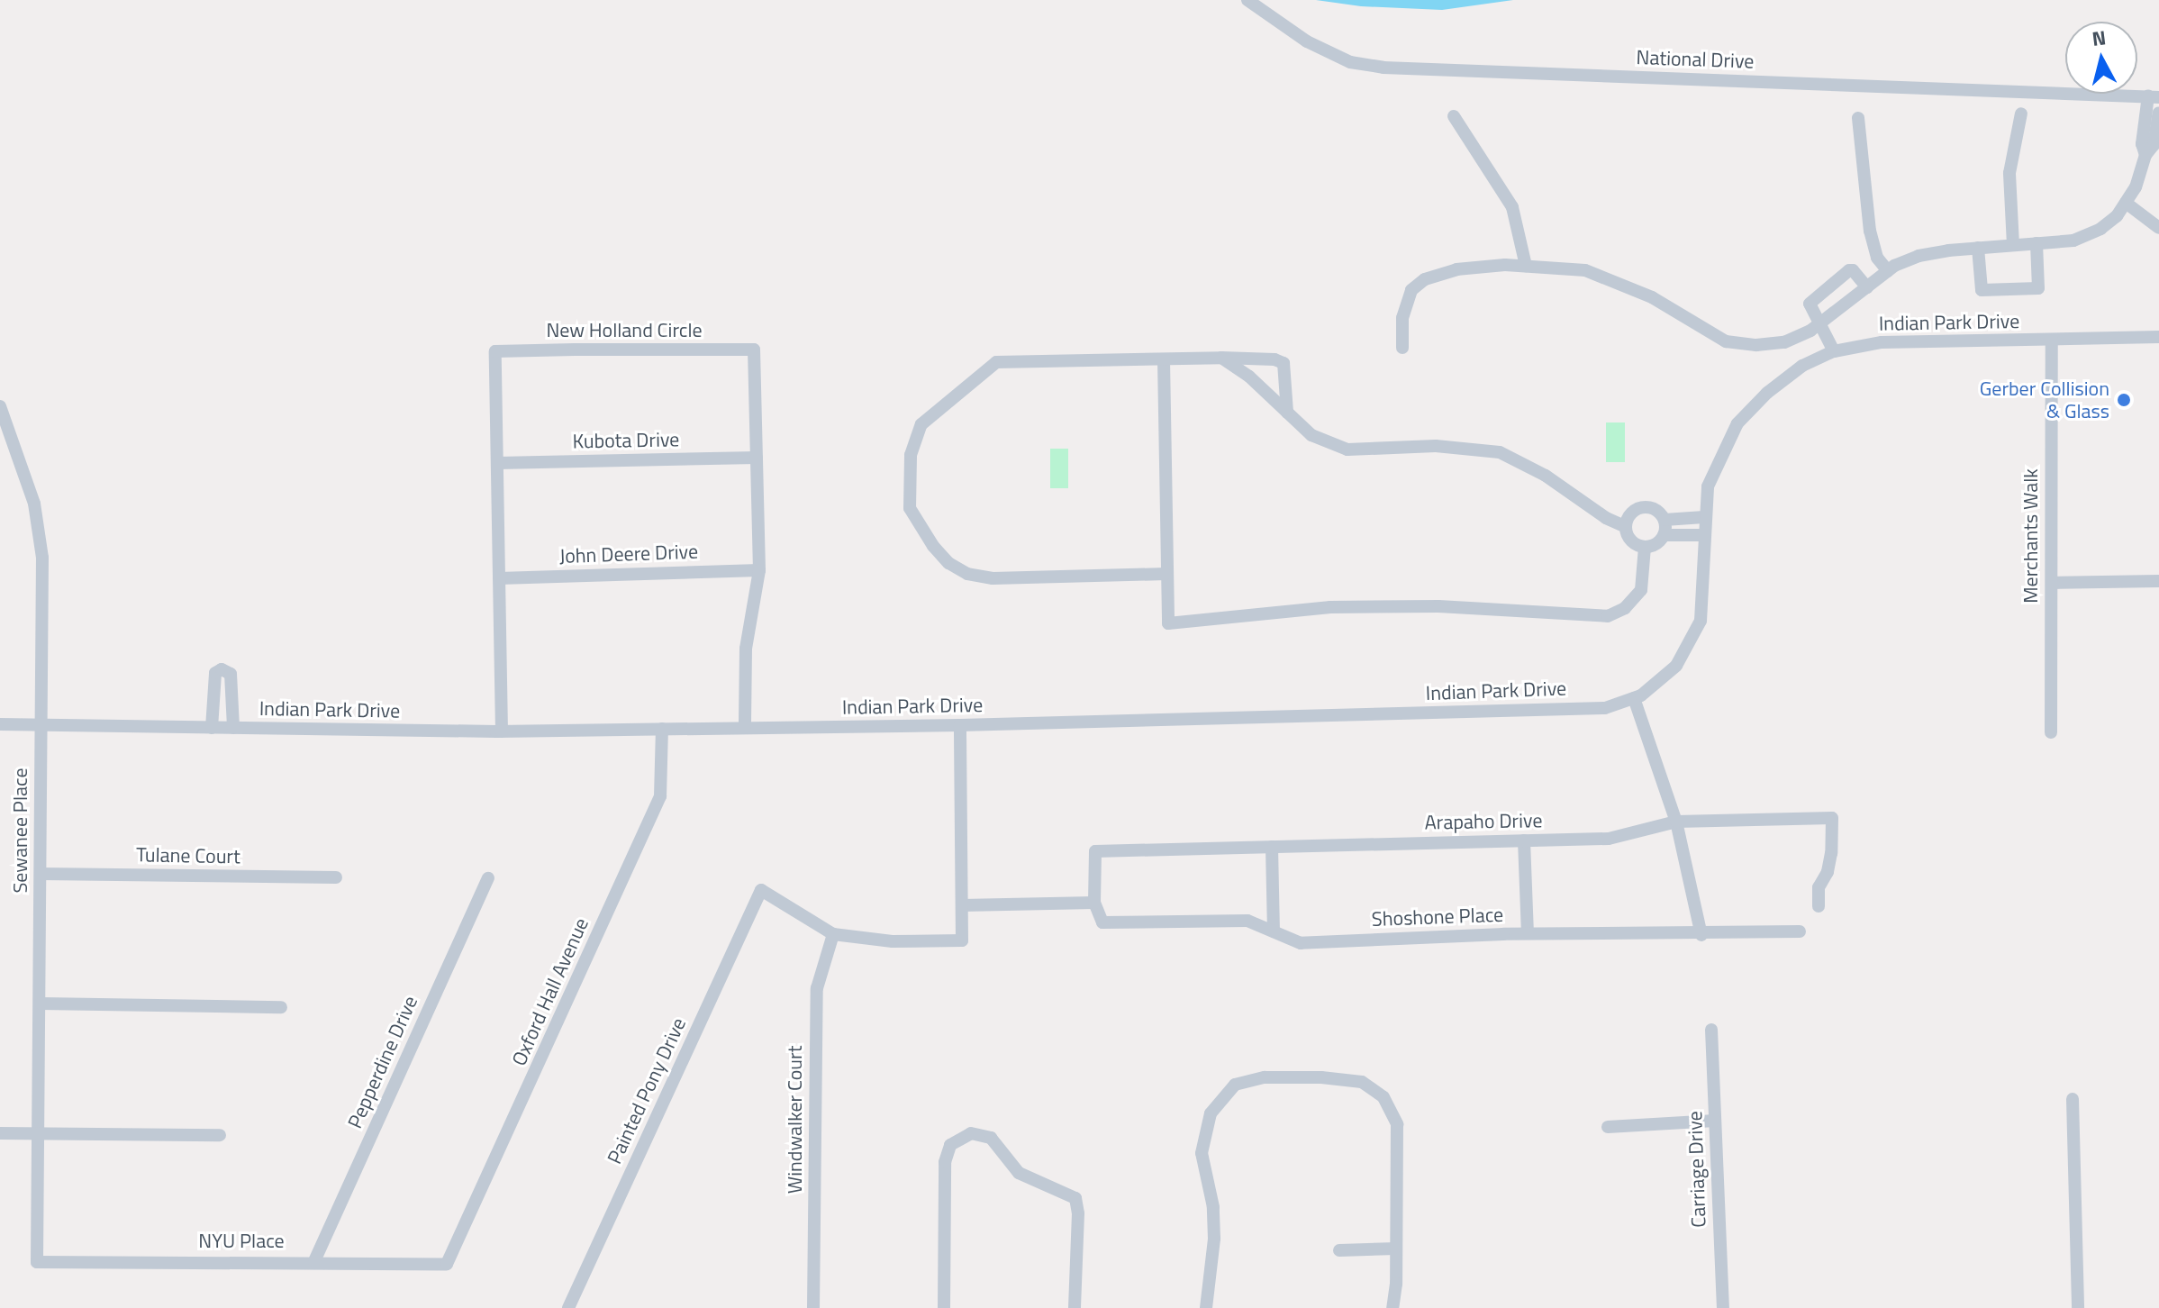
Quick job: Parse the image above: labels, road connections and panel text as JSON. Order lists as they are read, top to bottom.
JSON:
{
  "streets": {
    "street": [
      "National Drive",
      "Indian Park Drive",
      "New Holland Circle",
      "Kubota Drive",
      "Merchants Walk",
      "John Deere Drive",
      "Arapaho Drive",
      "Sewanee Place",
      "Tulane Court",
      "Shoshone Place",
      "Oxford Hall Avenue",
      "Pepperdine Drive",
      "Painted Pony Drive",
      "Windwalker Court",
      "Carriage Drive",
      "NYU Place"
    ]
  },
  "crossings": [
    ["Indian Park Drive", "New Holland Circle"],
    ["Indian Park Drive", "Merchants Walk"],
    ["Indian Park Drive", "Sewanee Place"],
    ["Indian Park Drive", "Oxford Hall Avenue"],
    ["New Holland Circle", "Kubota Drive"],
    ["New Holland Circle", "John Deere Drive"],
    ["Arapaho Drive", "Shoshone Place"],
    ["Sewanee Place", "Tulane Court"],
    ["Sewanee Place", "NYU Place"],
    ["Oxford Hall Avenue", "NYU Place"],
    ["Pepperdine Drive", "NYU Place"],
    ["Painted Pony Drive", "Windwalker Court"]
  ],
  "places": ["Gerber Collision & Glass"],
  "north": "top"
}
